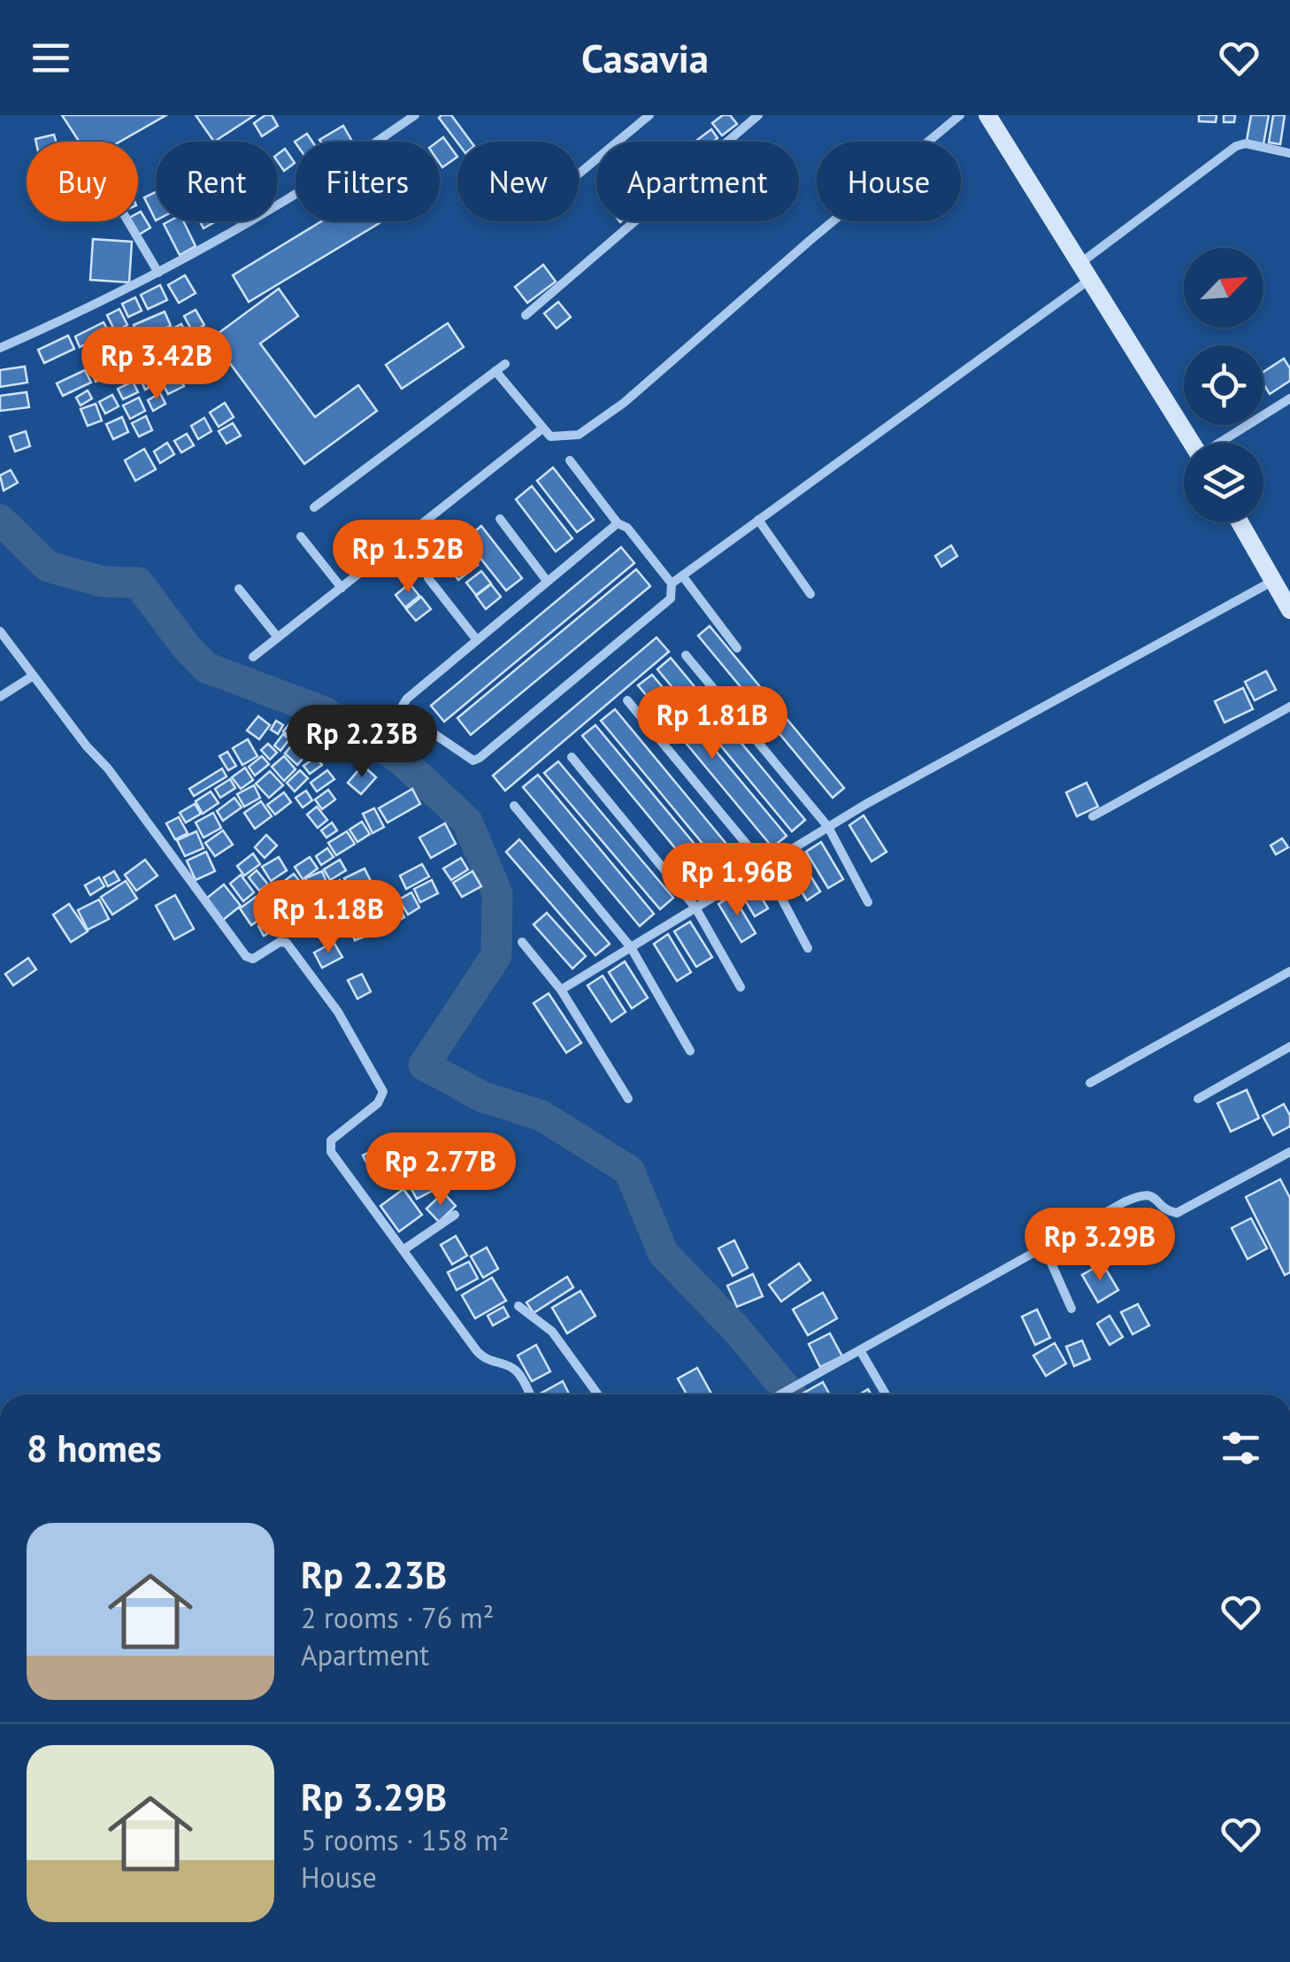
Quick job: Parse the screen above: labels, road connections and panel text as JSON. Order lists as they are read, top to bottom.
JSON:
{
  "north": "top right",
  "page": {
    "header": "Casavia",
    "chip": [
      "Buy",
      "Rent",
      "Filters",
      "New",
      "Apartment",
      "House"
    ],
    "price": [
      "Rp 3.42B",
      "Rp 1.52B",
      "Rp 1.81B",
      "Rp 2.23B",
      "Rp 1.96B",
      "Rp 1.18B",
      "Rp 2.77B",
      "Rp 3.29B"
    ],
    "heading": "8 homes",
    "list": [
      {
        "name": "Rp 2.23B",
        "note": "2 rooms · 76 m² · Apartment"
      },
      {
        "name": "Rp 3.29B",
        "note": "5 rooms · 158 m² · House"
      }
    ]
  }
}
